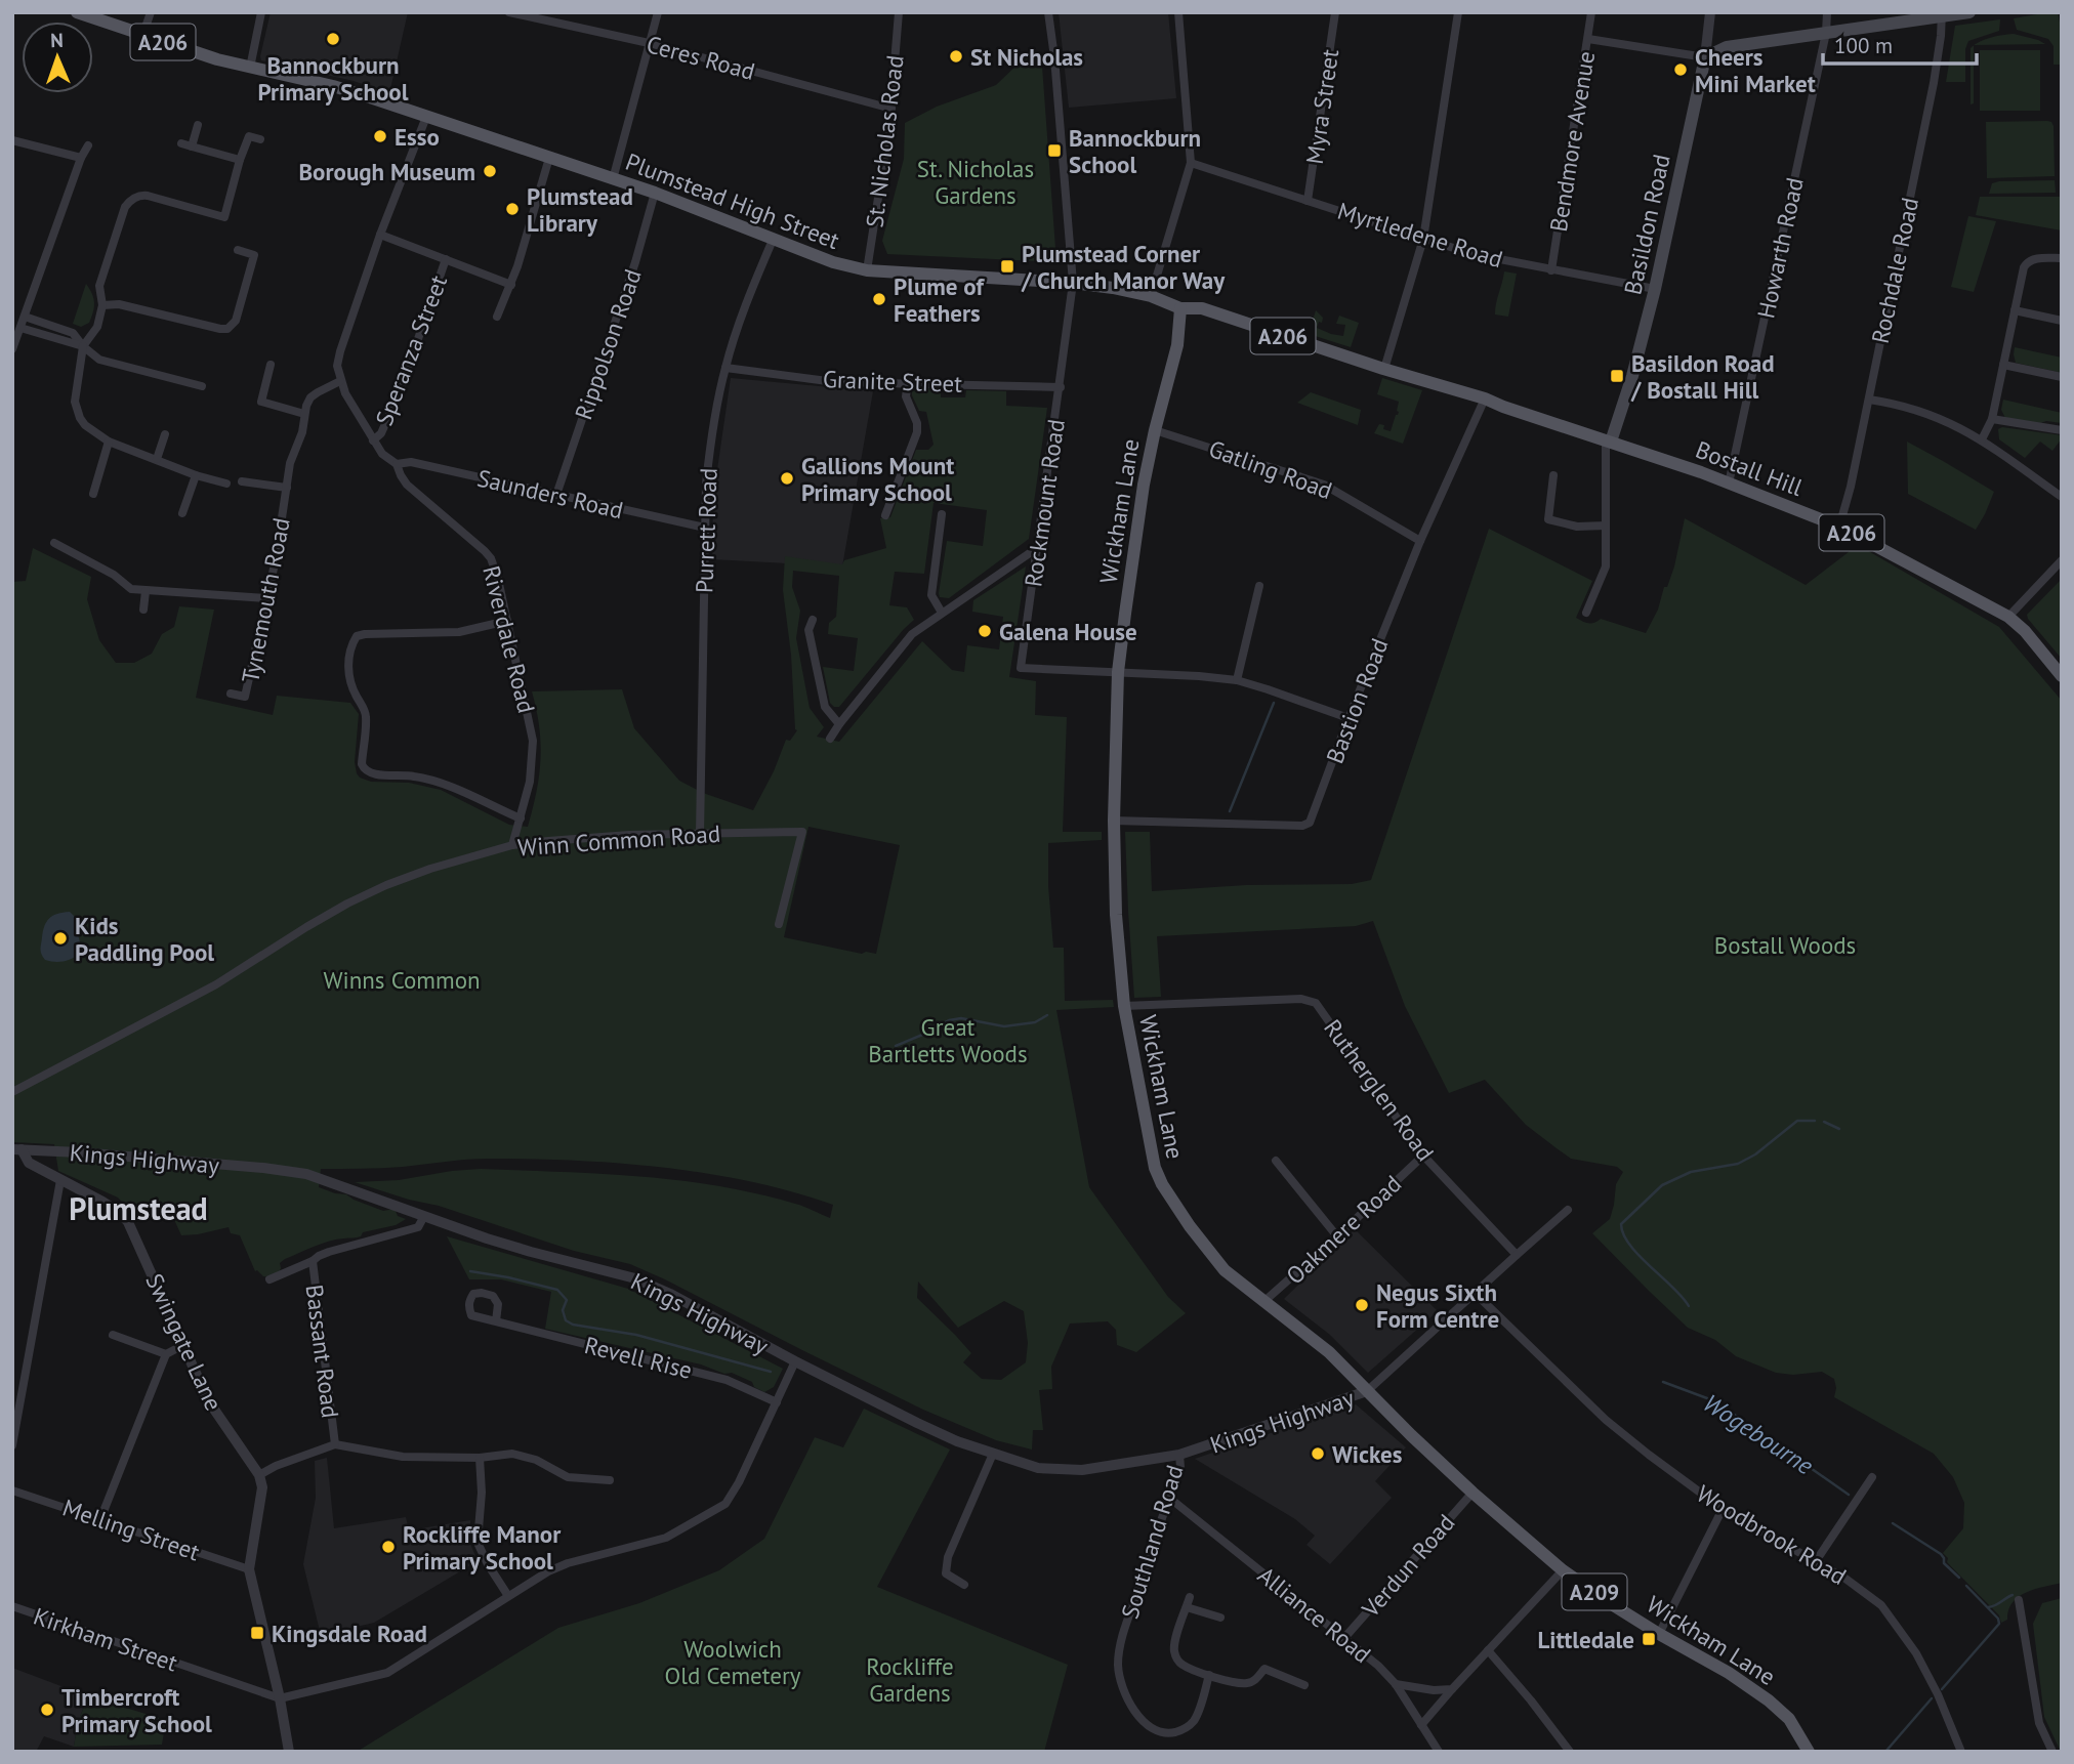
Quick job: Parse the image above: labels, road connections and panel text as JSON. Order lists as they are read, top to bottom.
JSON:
{
  "streets": {
    "main road": [
      "A206",
      "Plumstead High Street",
      "Basildon Road",
      "Bostall Hill",
      "Wickham Lane",
      "A209"
    ],
    "street": [
      "Ceres Road",
      "Myra Street",
      "St. Nicholas Road",
      "Bendmore Avenue",
      "Myrtledene Road",
      "Howarth Road",
      "Rochdale Road",
      "Rippolson Road",
      "Speranza Street",
      "Granite Street",
      "Gatling Road",
      "Saunders Road",
      "Rockmount Road",
      "Purrett Road",
      "Tynemouth Road",
      "Riverdale Road",
      "Bastion Road",
      "Winn Common Road",
      "Rutherglen Road",
      "Kings Highway",
      "Oakmere Road",
      "Swingate Lane",
      "Bassant Road",
      "Revell Rise",
      "Melling Street",
      "Woodbrook Road",
      "Southland Road",
      "Verdun Road",
      "Alliance Road",
      "Kirkham Street"
    ]
  },
  "crossings": [
    ["Ceres Road", "St. Nicholas Road"],
    ["Myra Street", "Myrtledene Road"],
    ["St. Nicholas Road", "Plumstead High Street"],
    ["Bendmore Avenue", "Myrtledene Road"],
    ["Plumstead High Street", "Rippolson Road"],
    ["Plumstead High Street", "Bostall Hill"],
    ["Plumstead High Street", "Rockmount Road"],
    ["Plumstead High Street", "Wickham Lane"],
    ["Plumstead High Street", "Purrett Road"],
    ["Basildon Road", "Myrtledene Road"],
    ["Basildon Road", "Bostall Hill"],
    ["Howarth Road", "Bostall Hill"],
    ["Rochdale Road", "Bostall Hill"],
    ["Rippolson Road", "Saunders Road"],
    ["Speranza Street", "Riverdale Road"],
    ["Granite Street", "Rockmount Road"],
    ["Granite Street", "Purrett Road"],
    ["Bostall Hill", "Bastion Road"],
    ["Gatling Road", "Wickham Lane"],
    ["Gatling Road", "Bastion Road"],
    ["Saunders Road", "Purrett Road"],
    ["Saunders Road", "Riverdale Road"],
    ["Rockmount Road", "Wickham Lane"],
    ["Wickham Lane", "Bastion Road"],
    ["Wickham Lane", "Rutherglen Road"],
    ["Wickham Lane", "Kings Highway"],
    ["Wickham Lane", "Oakmere Road"],
    ["Wickham Lane", "Verdun Road"],
    ["Purrett Road", "Winn Common Road"],
    ["Tynemouth Road", "Riverdale Road"],
    ["Riverdale Road", "Winn Common Road"],
    ["Rutherglen Road", "Oakmere Road"],
    ["Kings Highway", "Swingate Lane"],
    ["Kings Highway", "Southland Road"],
    ["Swingate Lane", "Bassant Road"],
    ["Southland Road", "Alliance Road"],
    ["Verdun Road", "Alliance Road"]
  ],
  "districts": ["Plumstead"],
  "water": ["Wogebourne"],
  "parks": [
    "St. Nicholas Gardens",
    "Bostall Woods",
    "Winns Common",
    "Great Bartletts Woods",
    "Woolwich Old Cemetery",
    "Rockliffe Gardens"
  ],
  "places": {
    "other": [
      "Bannockburn Primary School",
      "St Nicholas",
      "Cheers Mini Market",
      "Esso",
      "Borough Museum",
      "Plumstead Library",
      "Plume of Feathers",
      "Gallions Mount Primary School",
      "Galena House",
      "Kids Paddling Pool",
      "Negus Sixth Form Centre",
      "Wickes",
      "Rockliffe Manor Primary School",
      "Timbercroft Primary School"
    ],
    "transit": [
      "Bannockburn School",
      "Plumstead Corner / Church Manor Way",
      "Basildon Road / Bostall Hill",
      "Kingsdale Road",
      "Littledale"
    ]
  },
  "scale_bar": "100 m",
  "north": "top"
}
